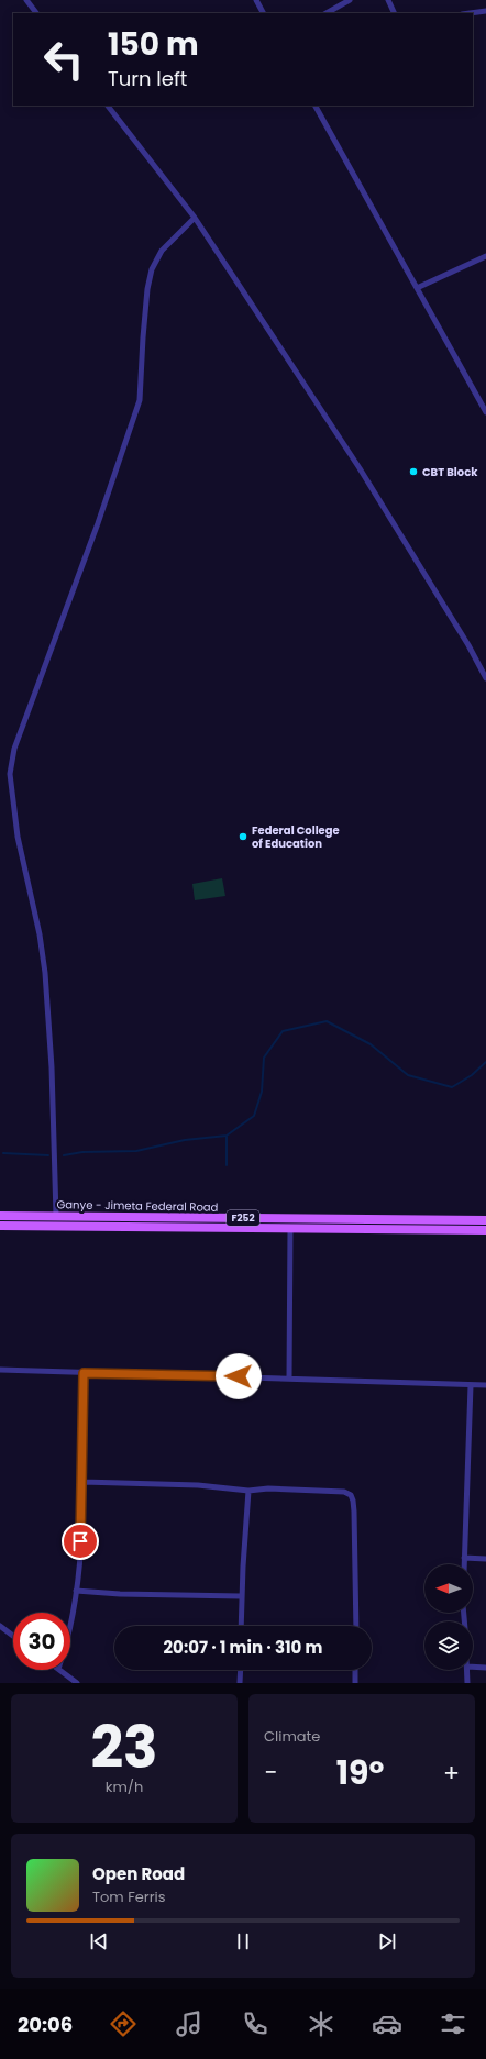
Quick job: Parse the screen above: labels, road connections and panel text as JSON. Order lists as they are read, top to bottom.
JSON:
{
  "streets": {
    "main road": ["Ganye - Jimeta Federal Road", "F252"]
  },
  "places": ["CBT Block", "Federal College of Education"],
  "north": "left",
  "page": {
    "turn": ["150 m", "Turn left"],
    "limit": "30",
    "trip": "20:07 · 1 min · 310 m",
    "tile": [
      ["23", "km/h"],
      "Climate"
    ],
    "heat": ["−", "19°", "+"],
    "song": ["Open Road", "Tom Ferris"],
    "tabs": "20:06"
  }
}
